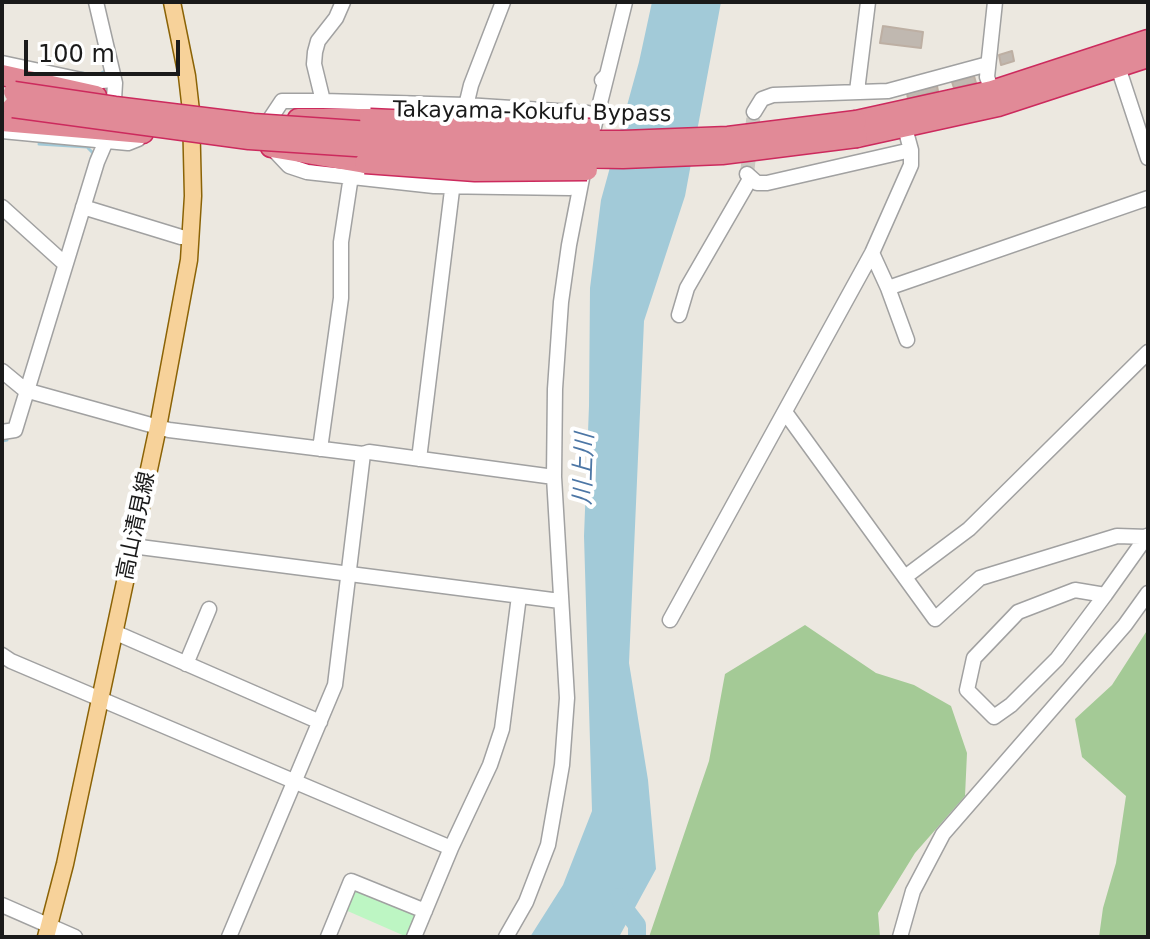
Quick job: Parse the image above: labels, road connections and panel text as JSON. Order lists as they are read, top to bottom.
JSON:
{
  "streets": {
    "highway": ["Takayama-Kokufu Bypass"],
    "main road": ["高山清見線"]
  },
  "water": ["川上川"],
  "scale_bar": "100 m"
}
